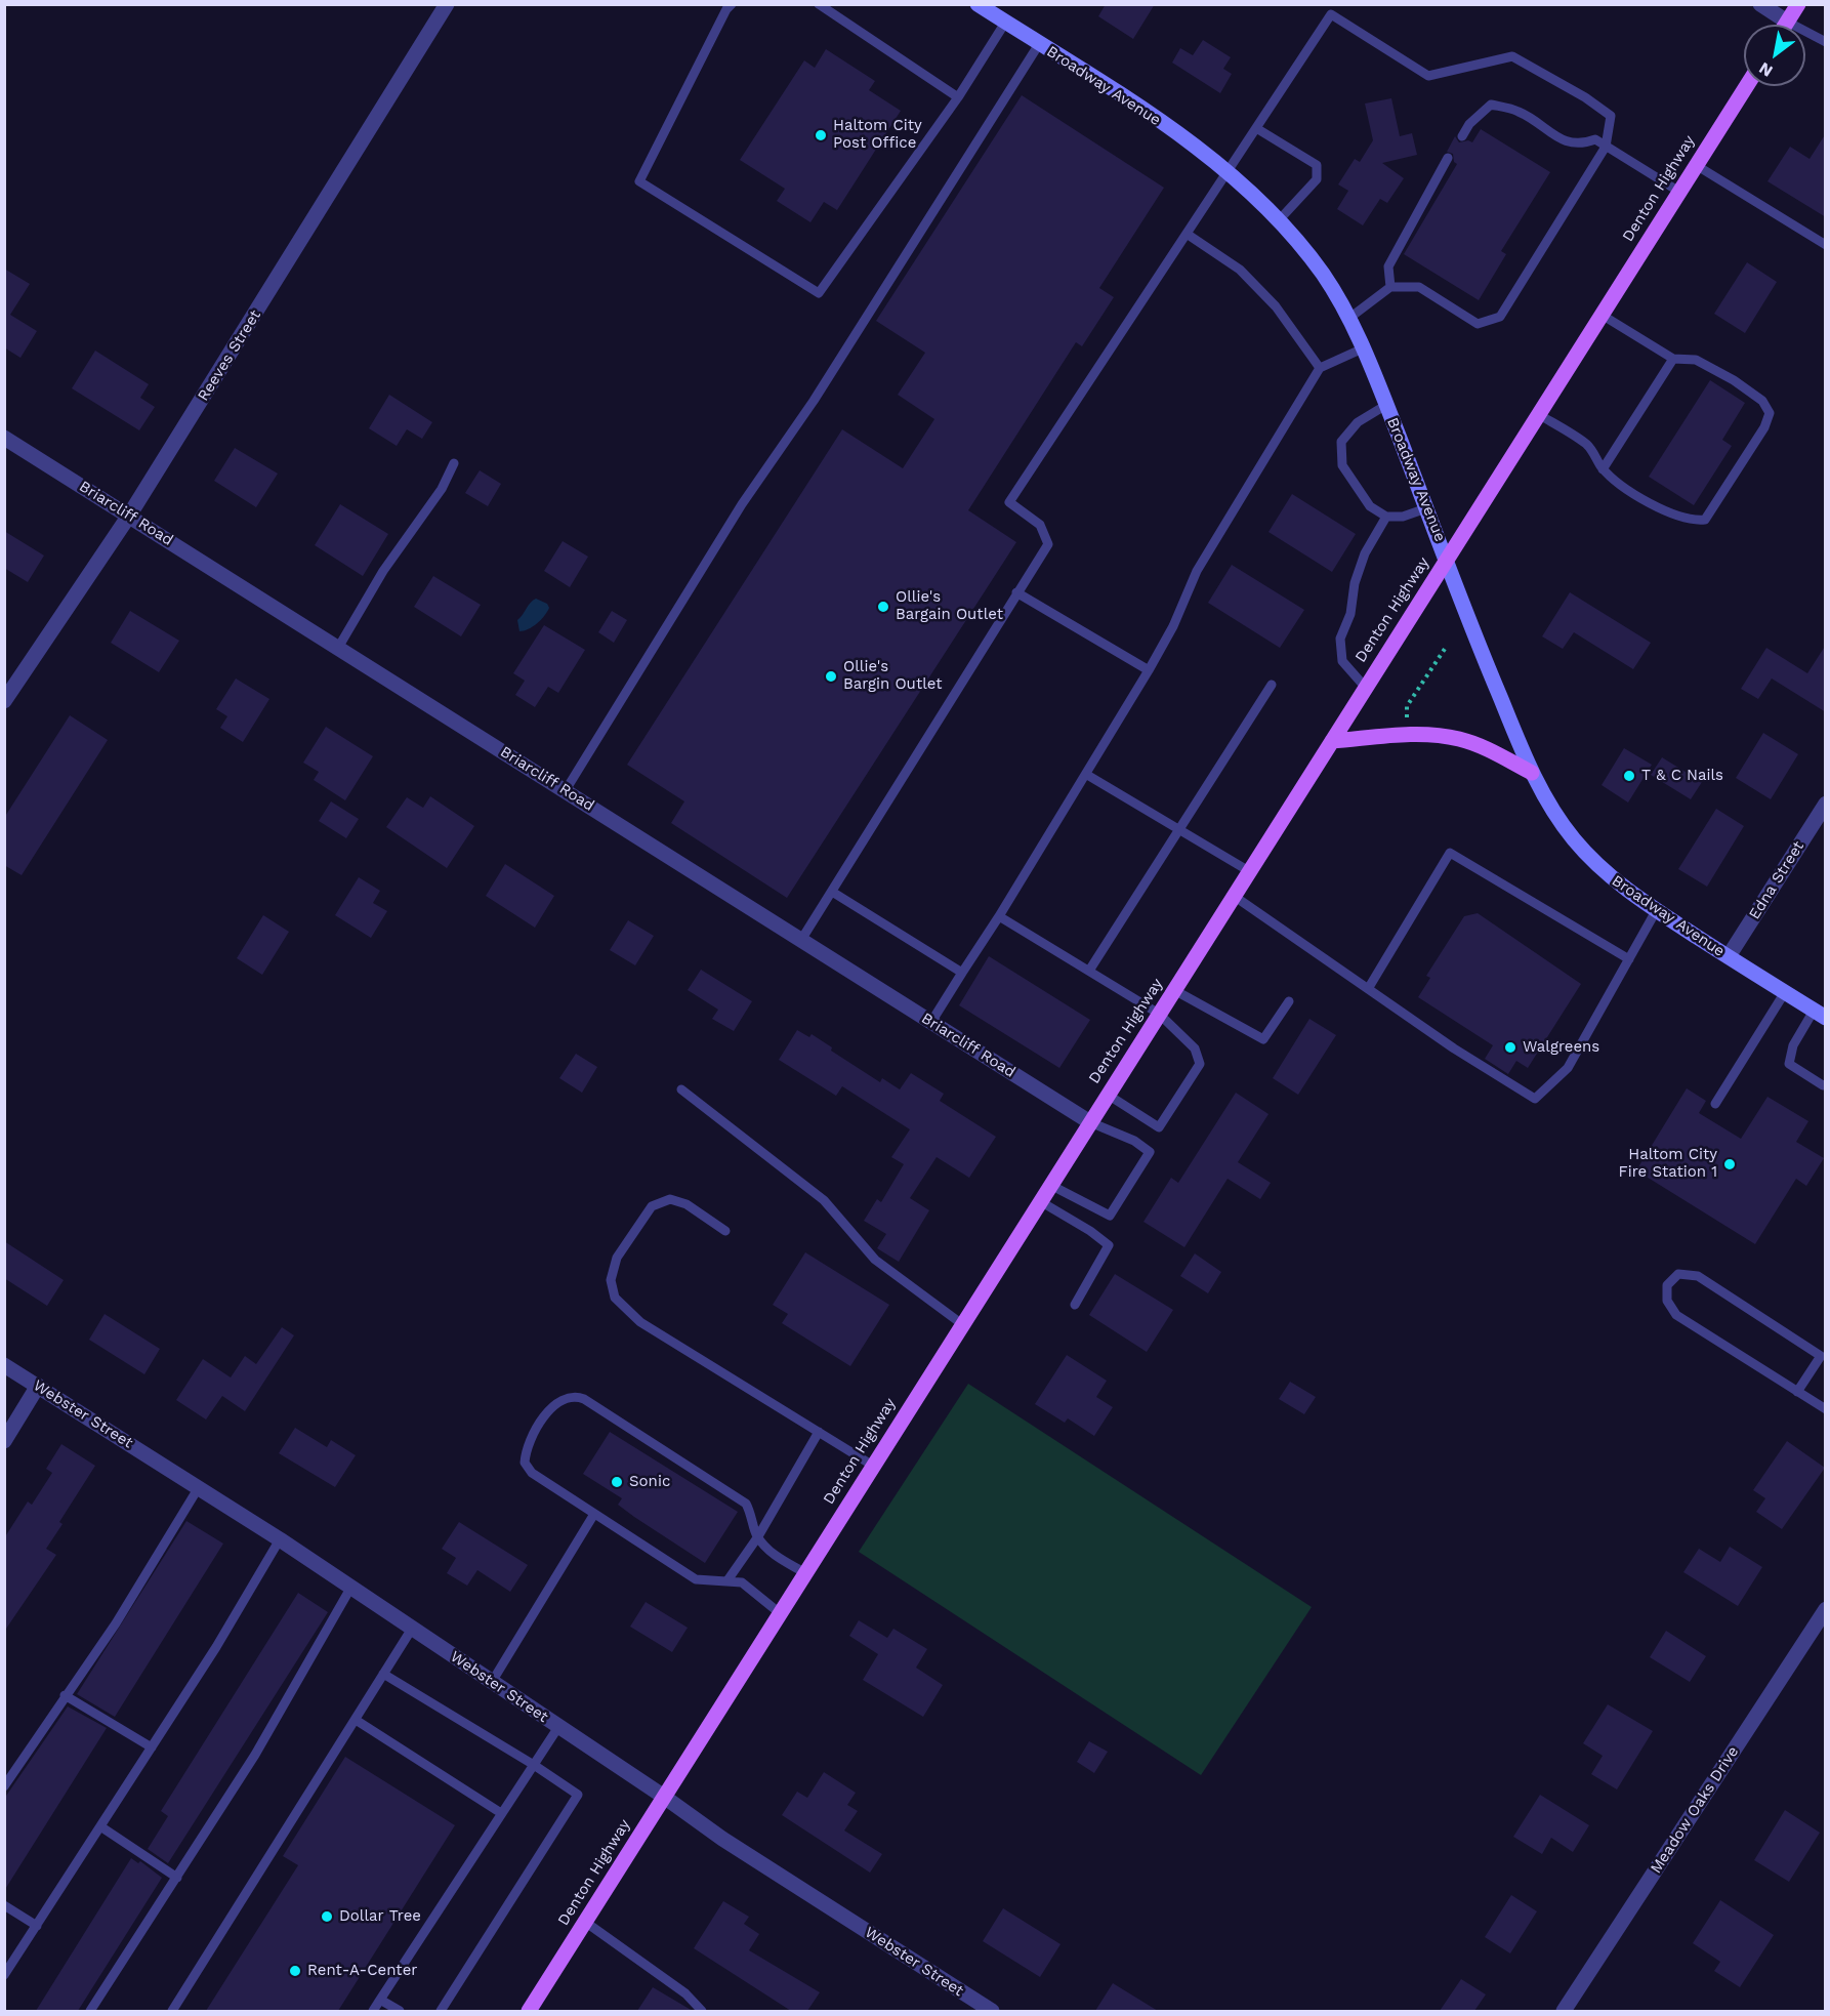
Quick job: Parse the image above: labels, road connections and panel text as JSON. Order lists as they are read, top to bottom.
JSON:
{
  "streets": {
    "main road": ["Broadway Avenue", "Denton Highway"],
    "street": [
      "Reeves Street",
      "Briarcliff Road",
      "Edna Street",
      "Webster Street",
      "Meadow Oaks Drive"
    ]
  },
  "crossings": [
    ["Broadway Avenue", "Denton Highway"],
    ["Broadway Avenue", "Edna Street"],
    ["Denton Highway", "Briarcliff Road"],
    ["Denton Highway", "Webster Street"],
    ["Reeves Street", "Briarcliff Road"]
  ],
  "places": [
    "Haltom City Post Office",
    "Ollie's Bargain Outlet",
    "Ollie's Bargin Outlet",
    "T & C Nails",
    "Walgreens",
    "Haltom City Fire Station 1",
    "Sonic",
    "Dollar Tree",
    "Rent-A-Center"
  ],
  "north": "bottom left"
}
